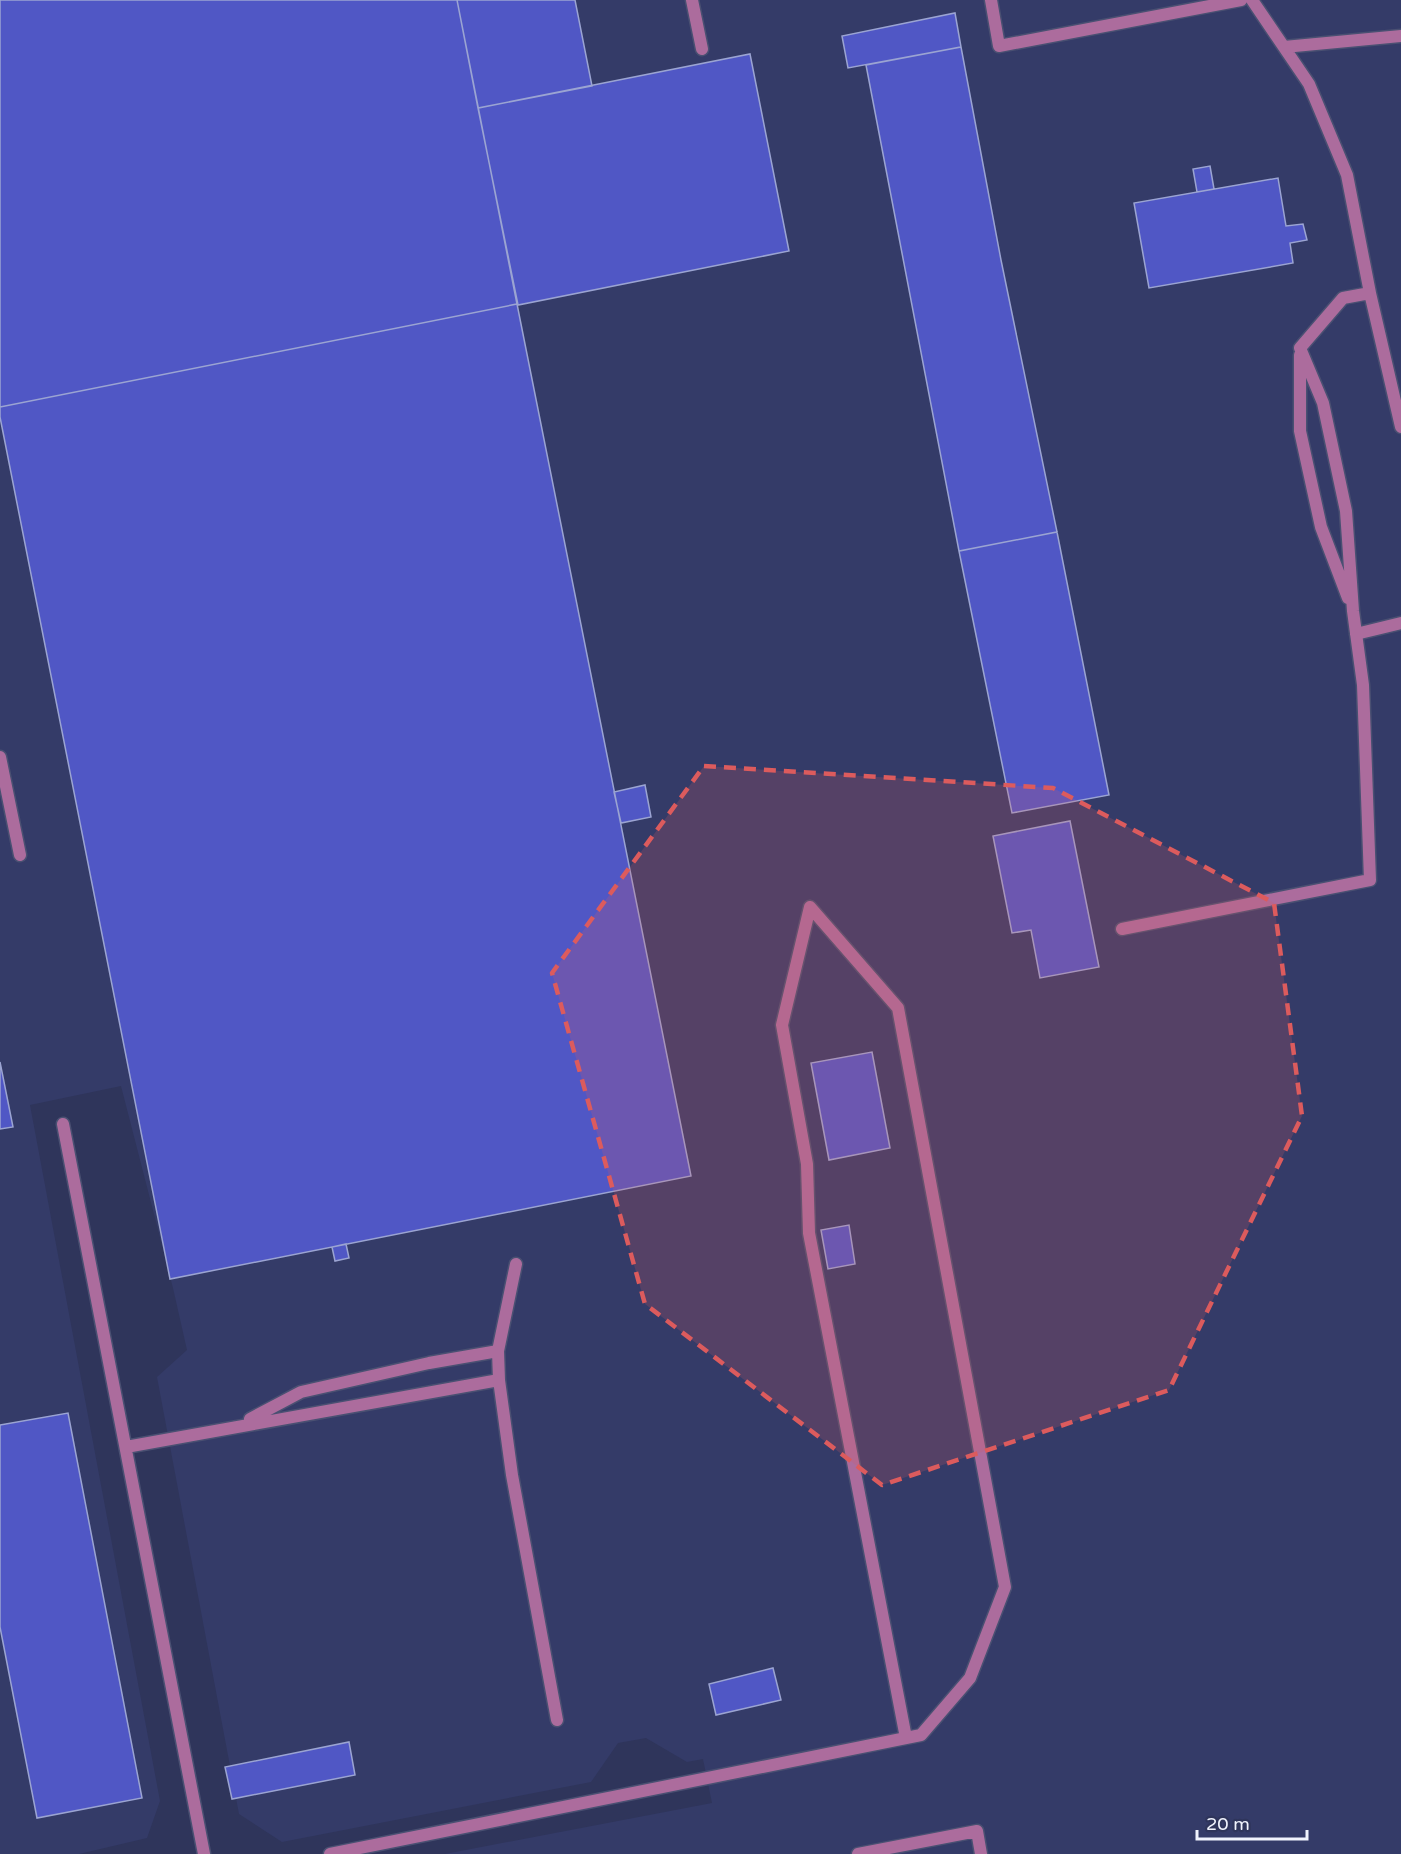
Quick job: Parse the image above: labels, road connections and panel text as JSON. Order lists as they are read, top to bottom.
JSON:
{
  "scale_bar": "20 m"
}
